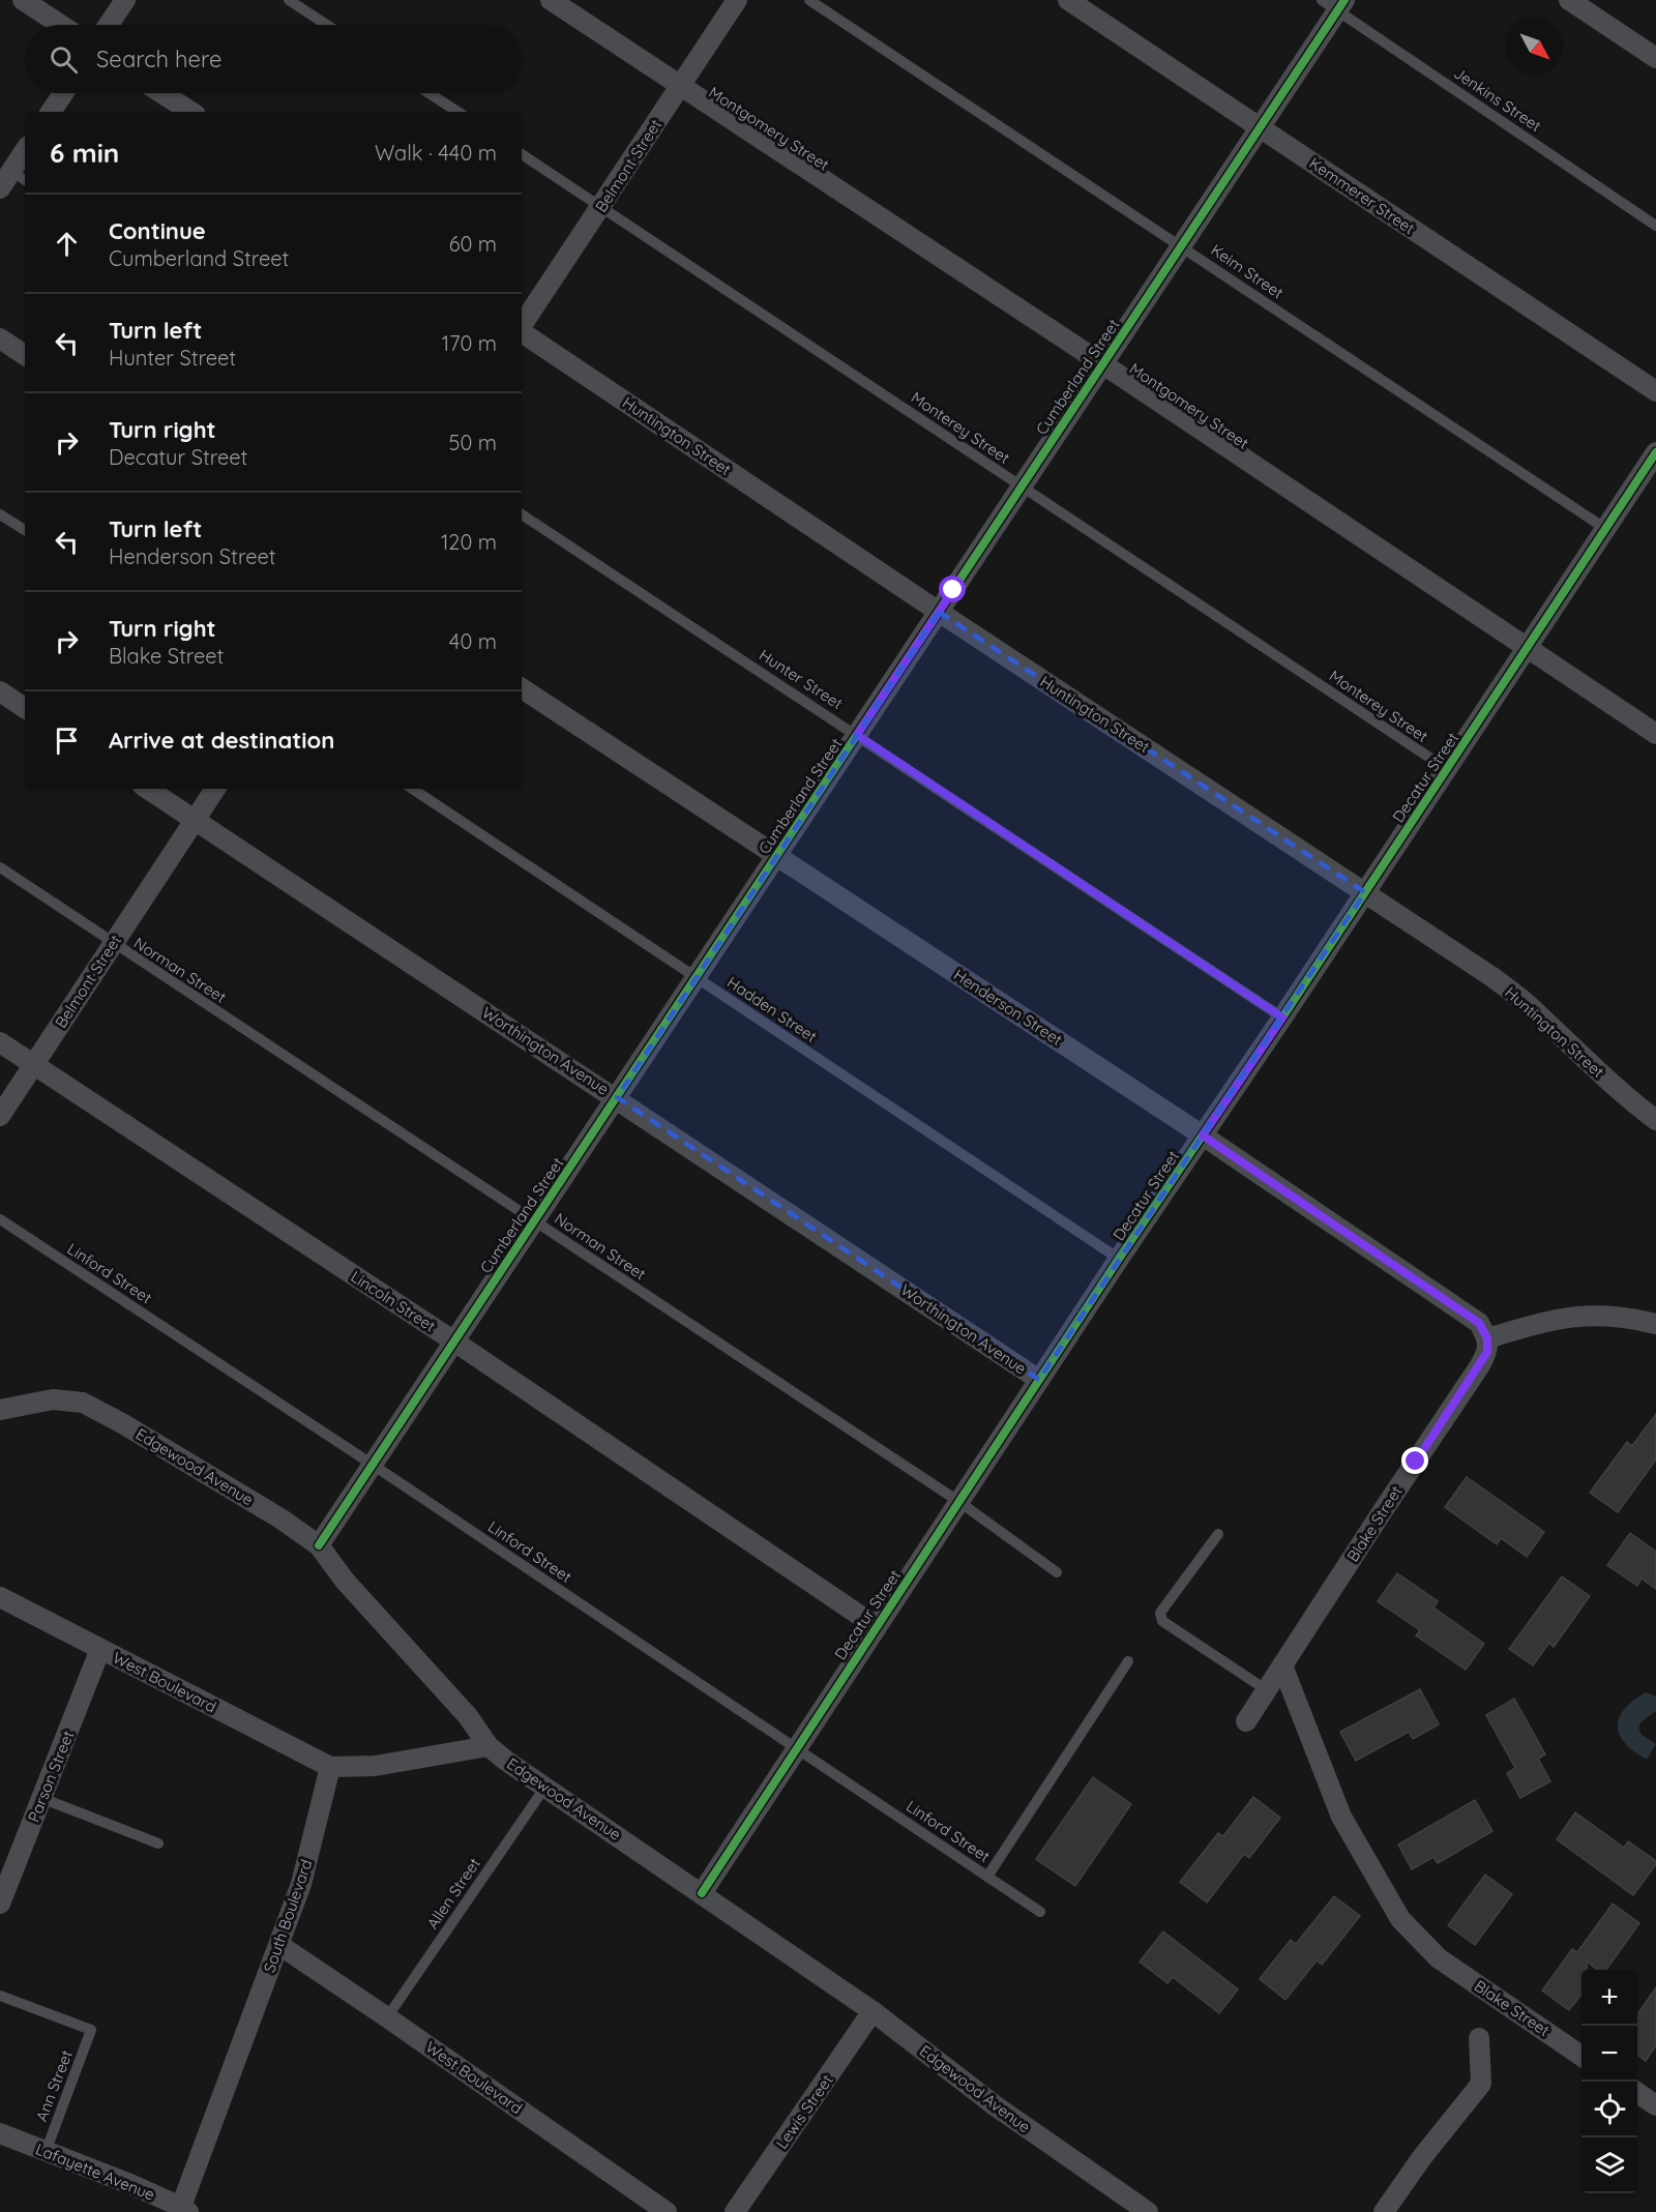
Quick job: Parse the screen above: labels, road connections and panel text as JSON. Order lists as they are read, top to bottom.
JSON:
{
  "streets": {
    "street": [
      "Montgomery Street",
      "Belmont Street",
      "Kemmerer Street",
      "Cumberland Street",
      "Huntington Street",
      "Decatur Street",
      "Henderson Street",
      "Worthington Avenue",
      "Lincoln Street",
      "Edgewood Avenue",
      "Blake Street",
      "West Boulevard",
      "Parson Street",
      "South Boulevard",
      "Lewis Street",
      "Lafayette Avenue"
    ],
    "lane": [
      "Jenkins Street",
      "Keim Street",
      "Monterey Street",
      "Hunter Street",
      "Norman Street",
      "Hadden Street",
      "Linford Street",
      "Allen Street",
      "Ann Street"
    ]
  },
  "crossings": [
    ["Jenkins Street", "Cumberland Street"],
    ["Montgomery Street", "Belmont Street"],
    ["Montgomery Street", "Cumberland Street"],
    ["Montgomery Street", "Decatur Street"],
    ["Belmont Street", "Monterey Street"],
    ["Belmont Street", "Norman Street"],
    ["Belmont Street", "Worthington Avenue"],
    ["Belmont Street", "Lincoln Street"],
    ["Kemmerer Street", "Cumberland Street"],
    ["Keim Street", "Cumberland Street"],
    ["Keim Street", "Decatur Street"],
    ["Cumberland Street", "Monterey Street"],
    ["Cumberland Street", "Huntington Street"],
    ["Cumberland Street", "Hunter Street"],
    ["Cumberland Street", "Norman Street"],
    ["Cumberland Street", "Henderson Street"],
    ["Cumberland Street", "Hadden Street"],
    ["Cumberland Street", "Worthington Avenue"],
    ["Cumberland Street", "Linford Street"],
    ["Cumberland Street", "Lincoln Street"],
    ["Cumberland Street", "Edgewood Avenue"],
    ["Monterey Street", "Decatur Street"],
    ["Huntington Street", "Decatur Street"],
    ["Hunter Street", "Decatur Street"],
    ["Decatur Street", "Norman Street"],
    ["Decatur Street", "Henderson Street"],
    ["Decatur Street", "Hadden Street"],
    ["Decatur Street", "Worthington Avenue"],
    ["Decatur Street", "Linford Street"],
    ["Decatur Street", "Lincoln Street"],
    ["Decatur Street", "Edgewood Avenue"],
    ["Henderson Street", "Blake Street"],
    ["Edgewood Avenue", "Allen Street"],
    ["Edgewood Avenue", "Lewis Street"],
    ["West Boulevard", "Parson Street"],
    ["West Boulevard", "Allen Street"],
    ["West Boulevard", "South Boulevard"],
    ["South Boulevard", "Lafayette Avenue"],
    ["Ann Street", "Lafayette Avenue"]
  ],
  "north": "bottom right",
  "page": {
    "search": "Search here",
    "heading": ["6 min", "Walk · 440 m"],
    "list": [
      ["Continue", "Cumberland Street", "60 m"],
      ["Turn left", "Hunter Street", "170 m"],
      ["Turn right", "Decatur Street", "50 m"],
      ["Turn left", "Henderson Street", "120 m"],
      ["Turn right", "Blake Street", "40 m"],
      "Arrive at destination"
    ],
    "map_buttons": ["+", "−"]
  }
}
